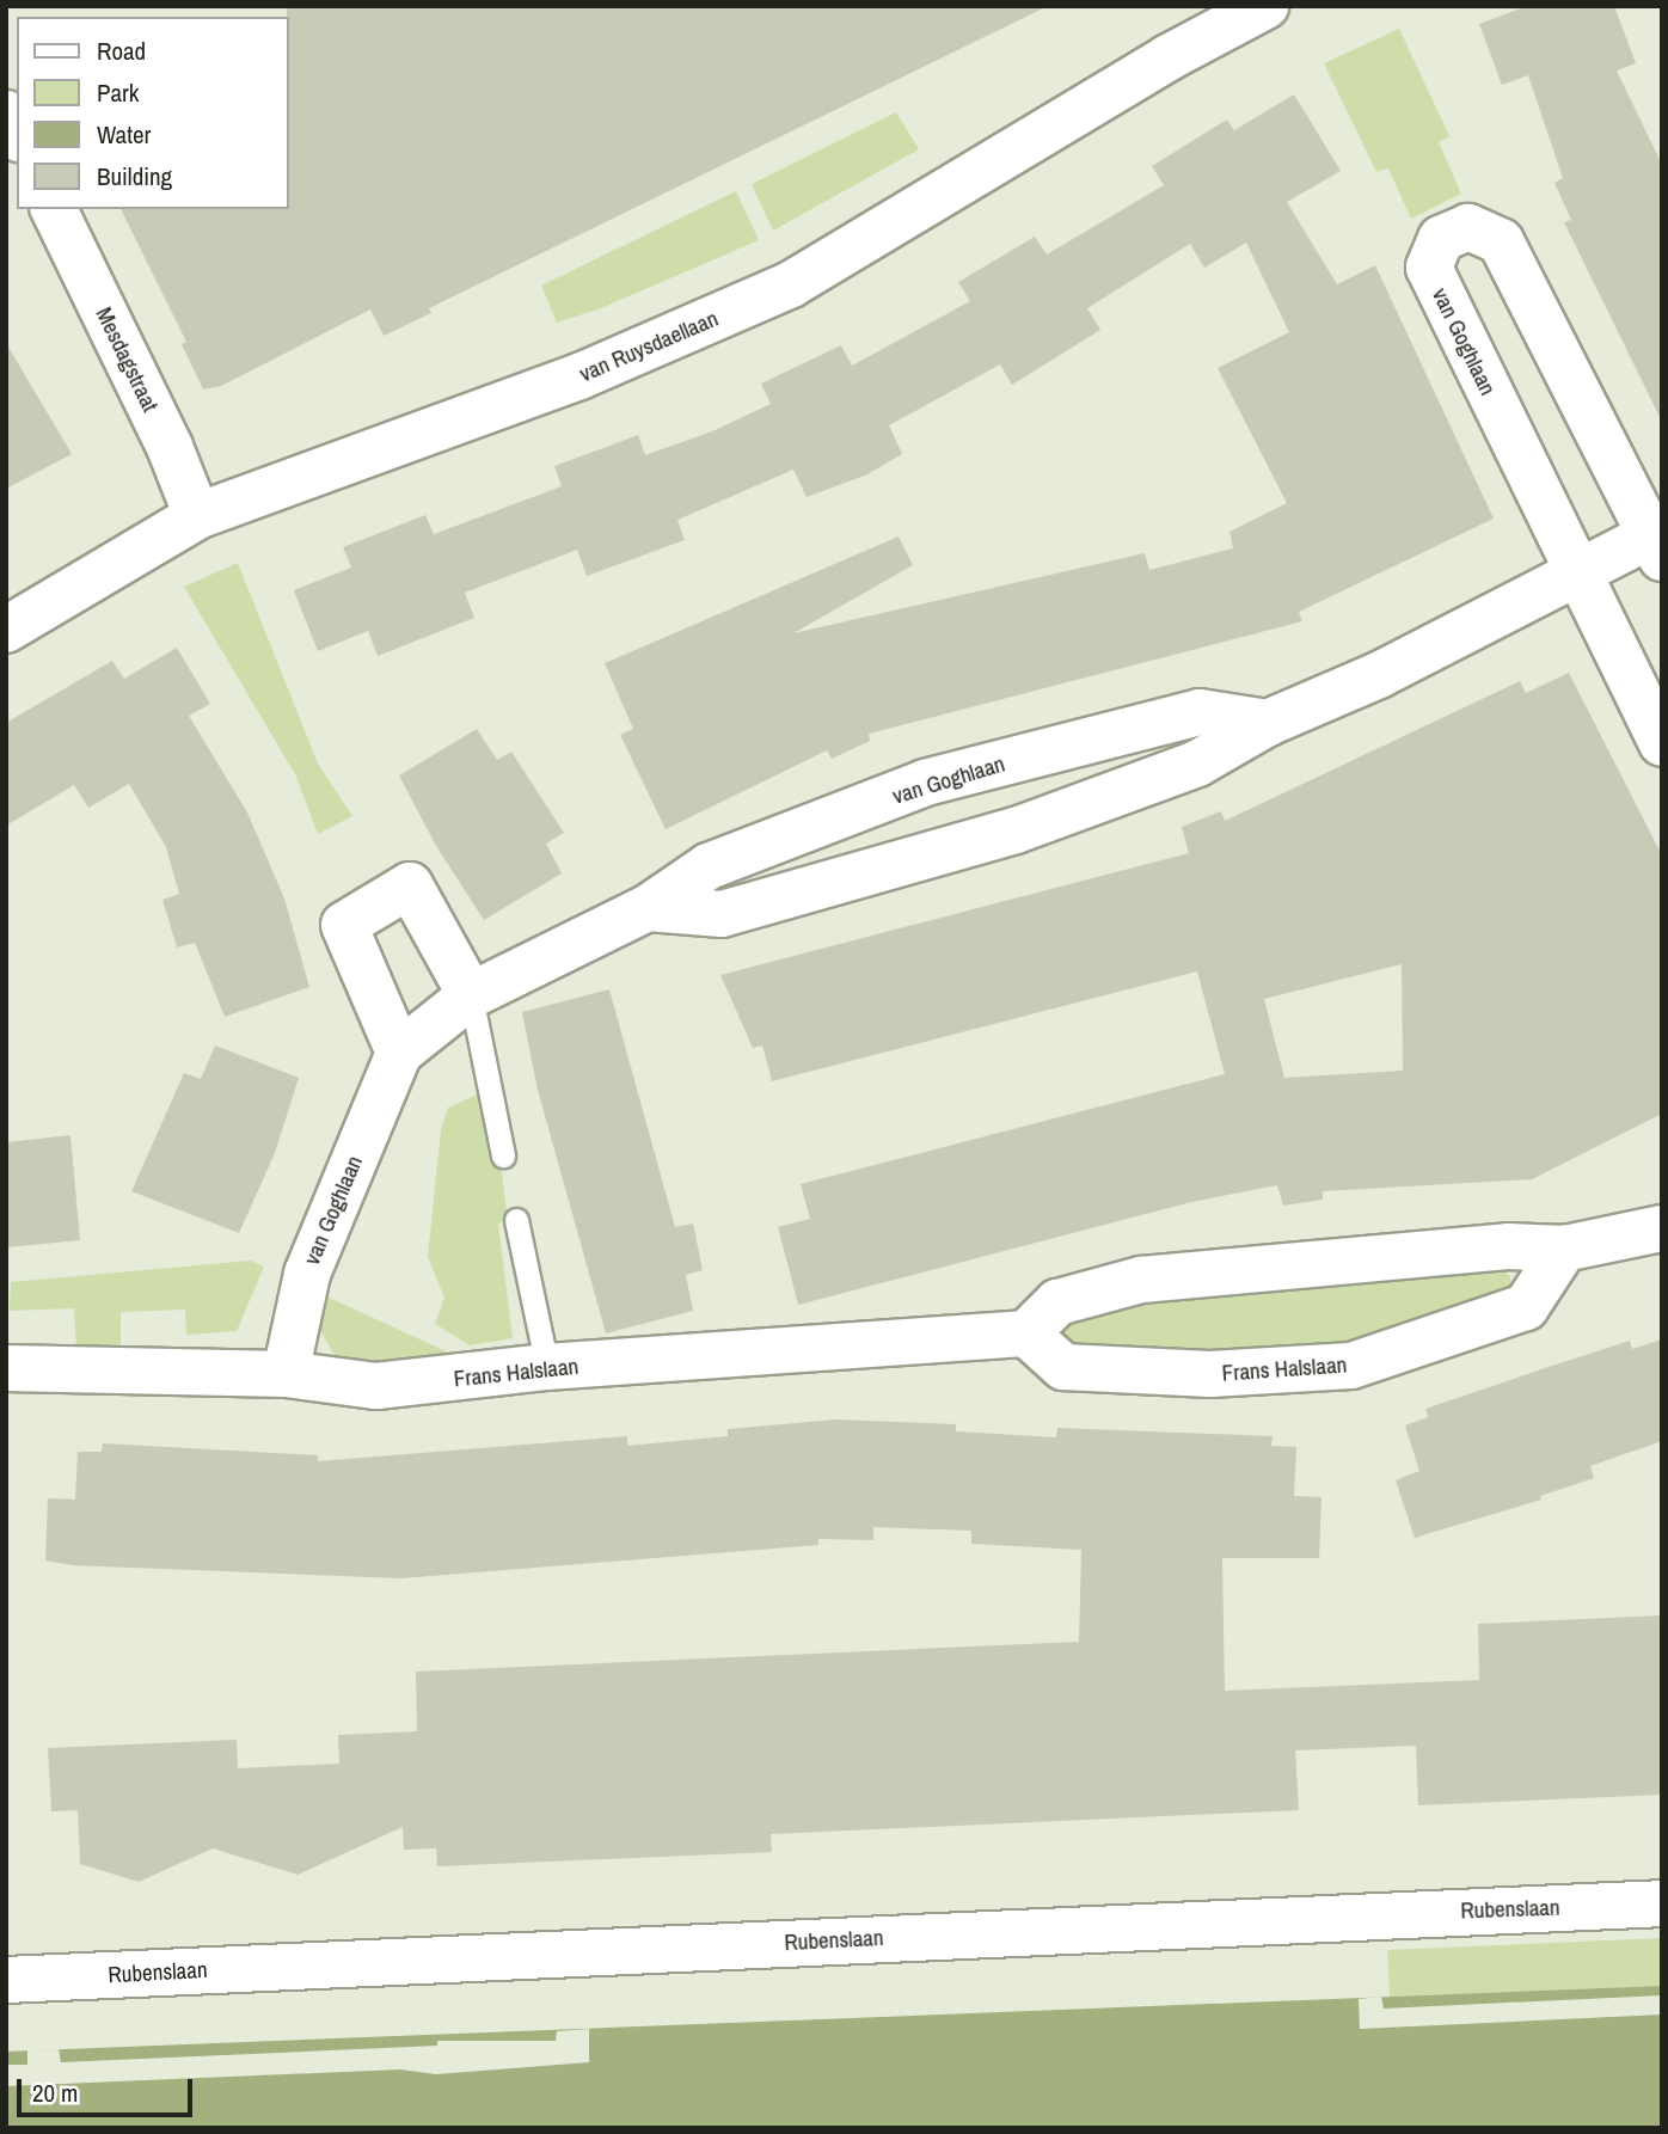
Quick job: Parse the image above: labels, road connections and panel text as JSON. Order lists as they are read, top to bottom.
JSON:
{
  "streets": {
    "street": [
      "van Goghlaan",
      "van Ruysdaellaan",
      "Mesdagstraat",
      "Frans Halslaan",
      "Rubenslaan"
    ]
  },
  "crossings": [
    ["van Goghlaan", "Frans Halslaan"],
    ["van Ruysdaellaan", "Mesdagstraat"]
  ],
  "legend": [
    "Road",
    "Park",
    "Water",
    "Building"
  ],
  "scale_bar": "20 m"
}
